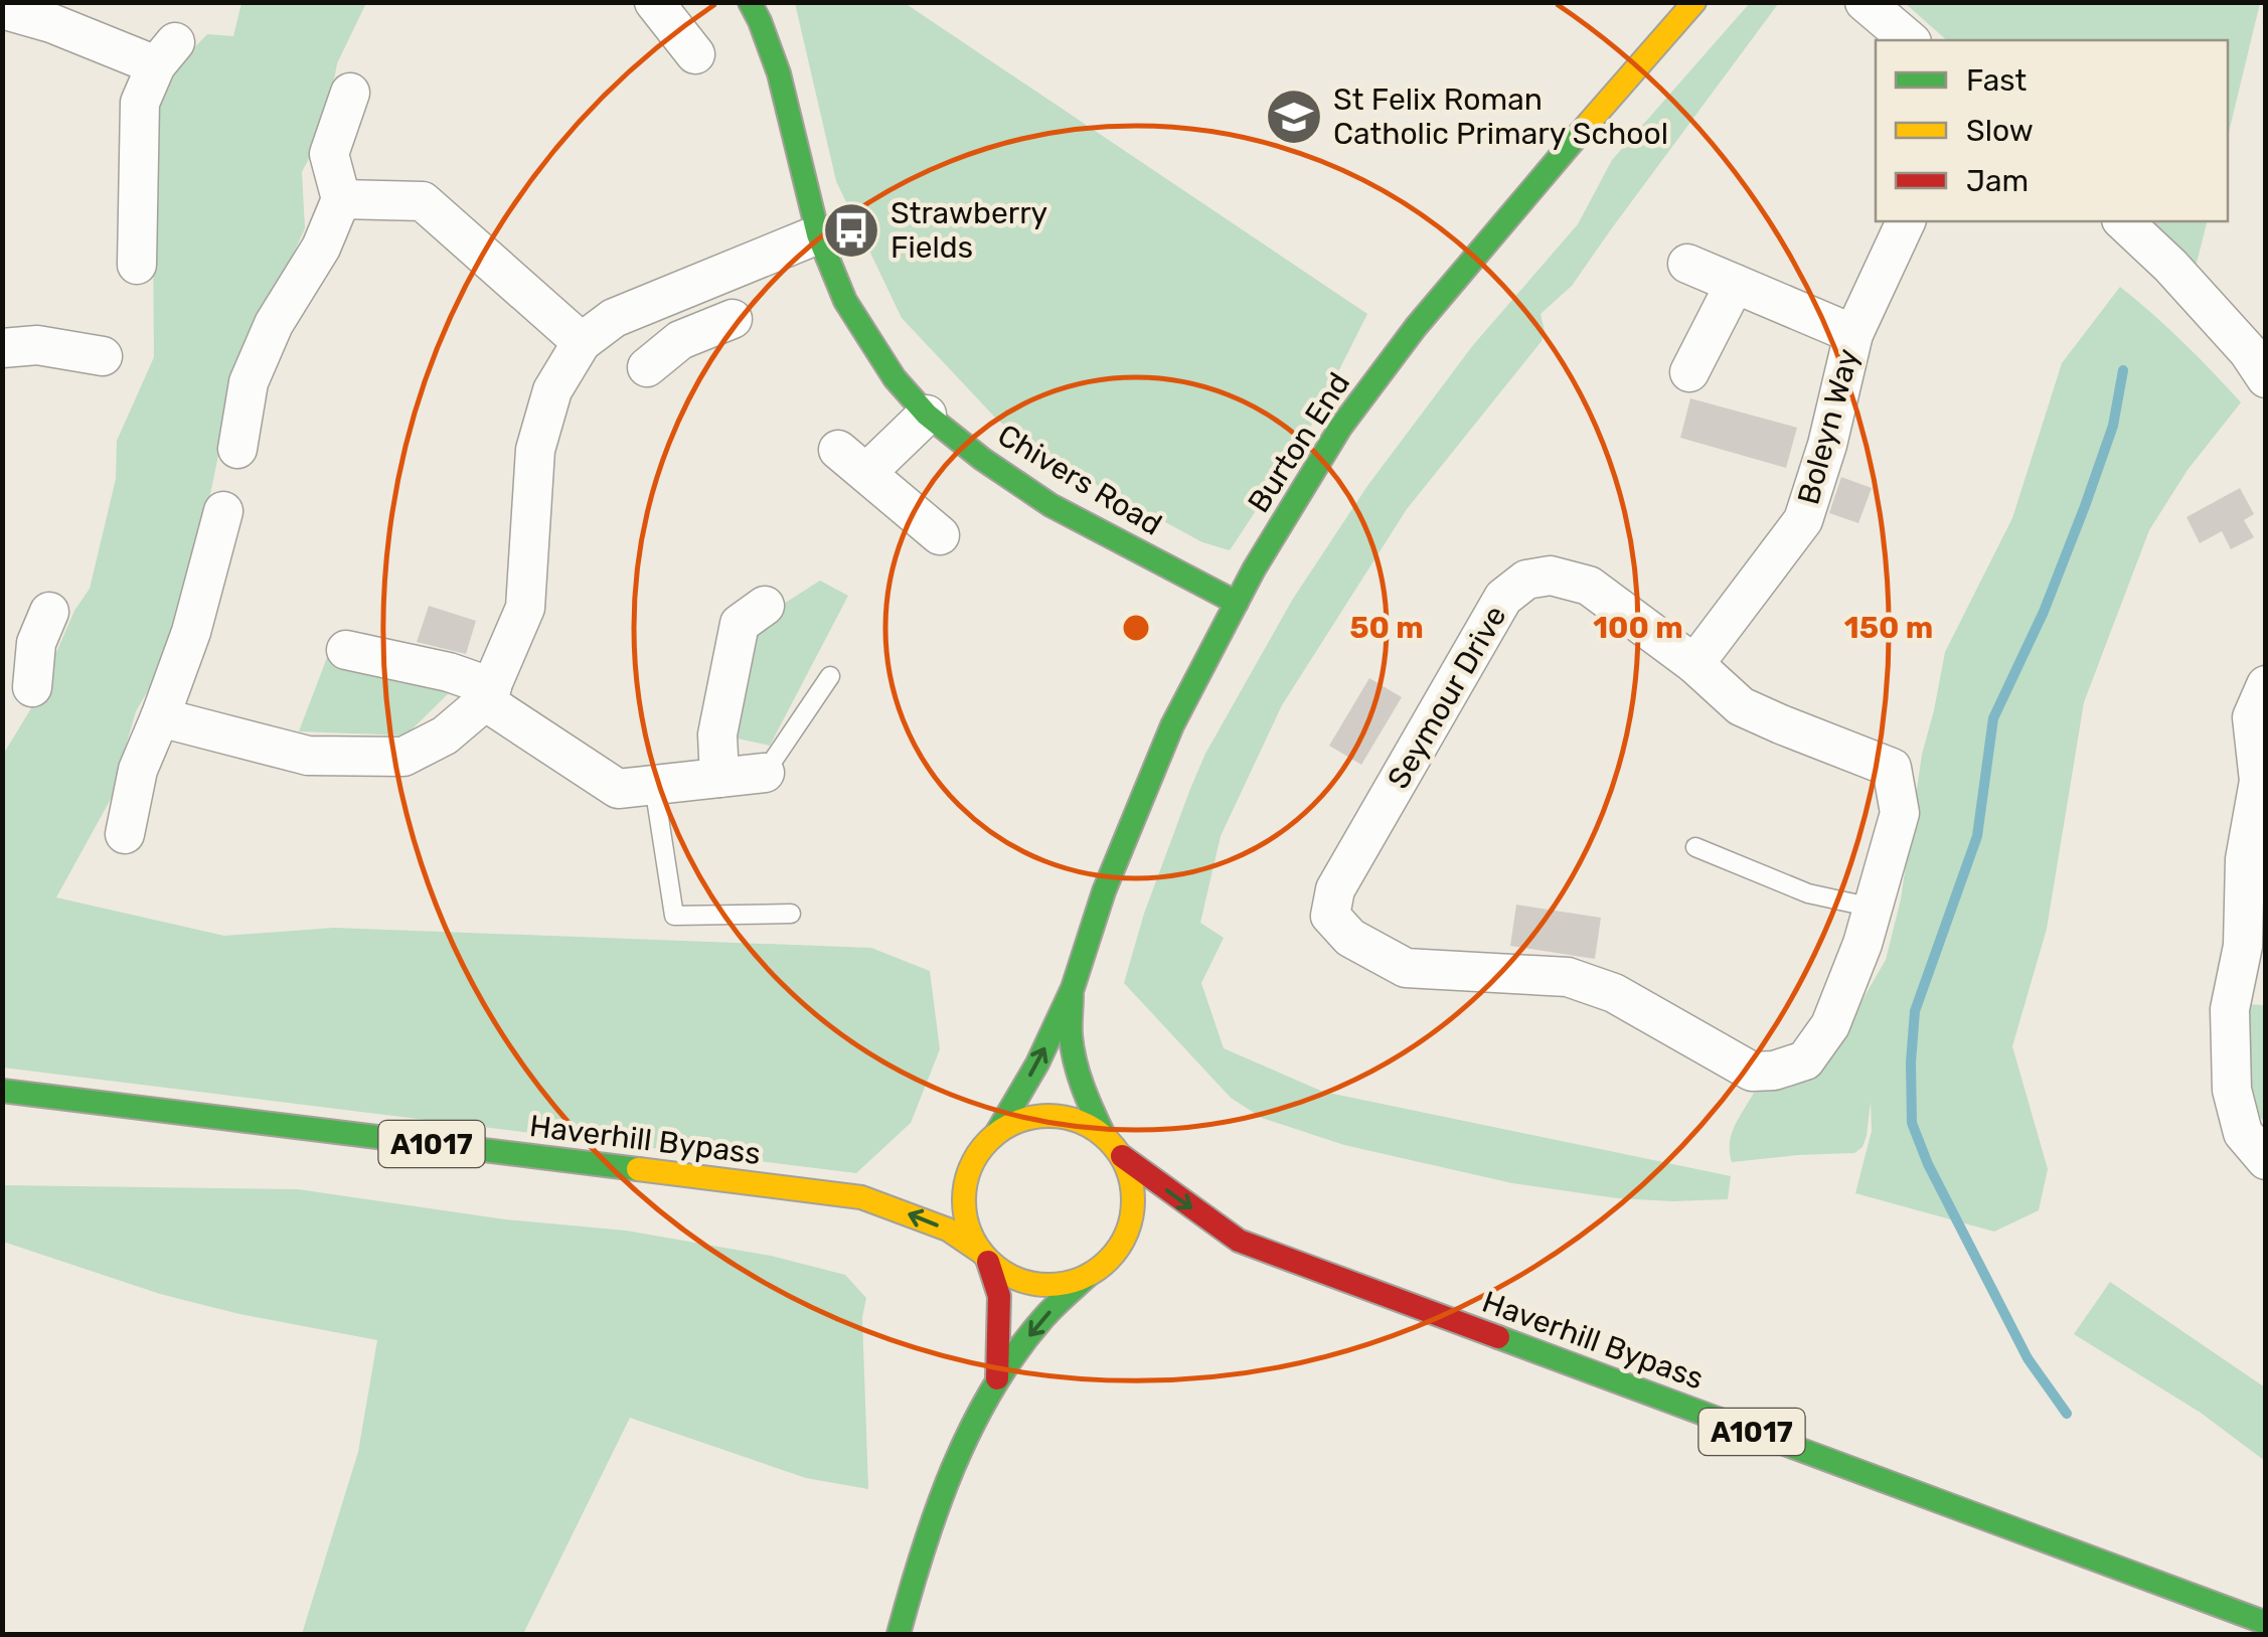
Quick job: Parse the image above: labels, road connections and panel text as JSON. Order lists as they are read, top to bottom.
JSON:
{
  "streets": {
    "main road": [
      "Burton End",
      "Chivers Road",
      "Haverhill Bypass",
      "A1017"
    ],
    "street": ["Boleyn Way", "Seymour Drive"]
  },
  "crossings": [
    ["Boleyn Way", "Seymour Drive"],
    ["Burton End", "Chivers Road"],
    ["Burton End", "Haverhill Bypass"]
  ],
  "places": {
    "school or university": ["St Felix Roman Catholic Primary School"],
    "bus stop": ["Strawberry Fields"]
  },
  "legend": ["Fast", "Slow", "Jam"],
  "rings": ["50 m", "100 m", "150 m"]
}
